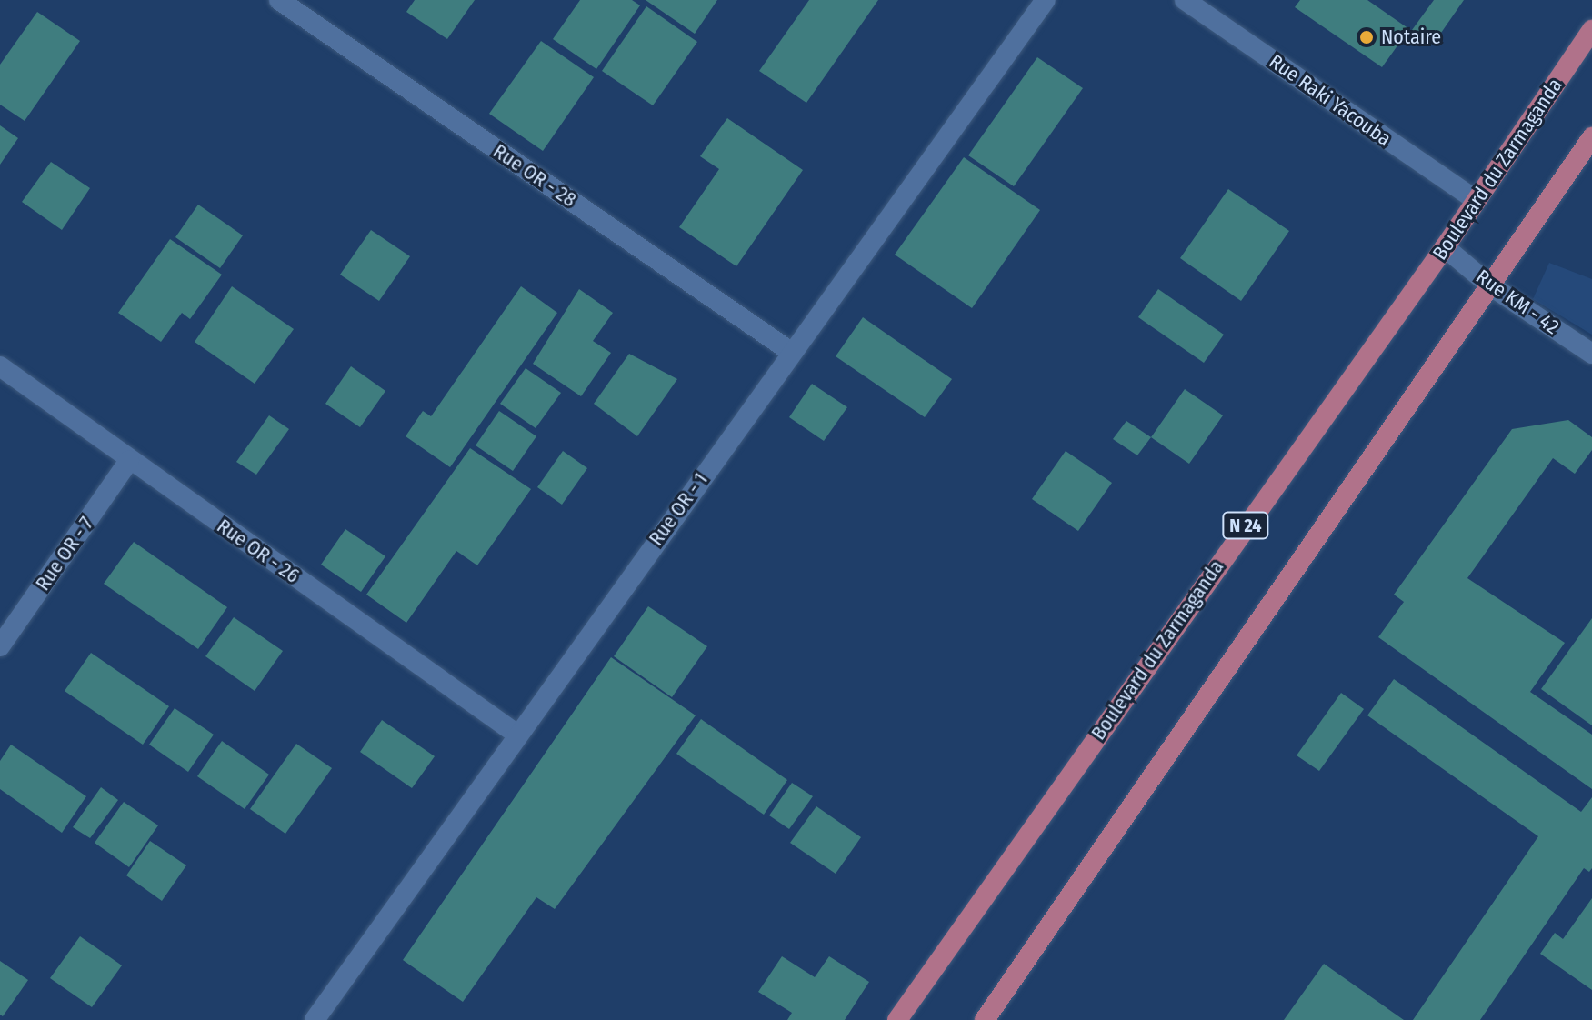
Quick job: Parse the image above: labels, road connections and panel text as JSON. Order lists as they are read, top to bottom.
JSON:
{
  "streets": {
    "main road": ["Boulevard du Zarmaganda", "N 24"],
    "street": [
      "Rue Raki Yacouba",
      "Rue OR - 28",
      "Rue KM - 42",
      "Rue OR - 1",
      "Rue OR - 26",
      "Rue OR - 7"
    ]
  },
  "crossings": [
    ["Rue Raki Yacouba", "Boulevard du Zarmaganda"],
    ["Boulevard du Zarmaganda", "Rue KM - 42"],
    ["Rue OR - 28", "Rue OR - 1"],
    ["Rue OR - 1", "Rue OR - 26"],
    ["Rue OR - 26", "Rue OR - 7"]
  ],
  "places": ["Notaire"]
}
